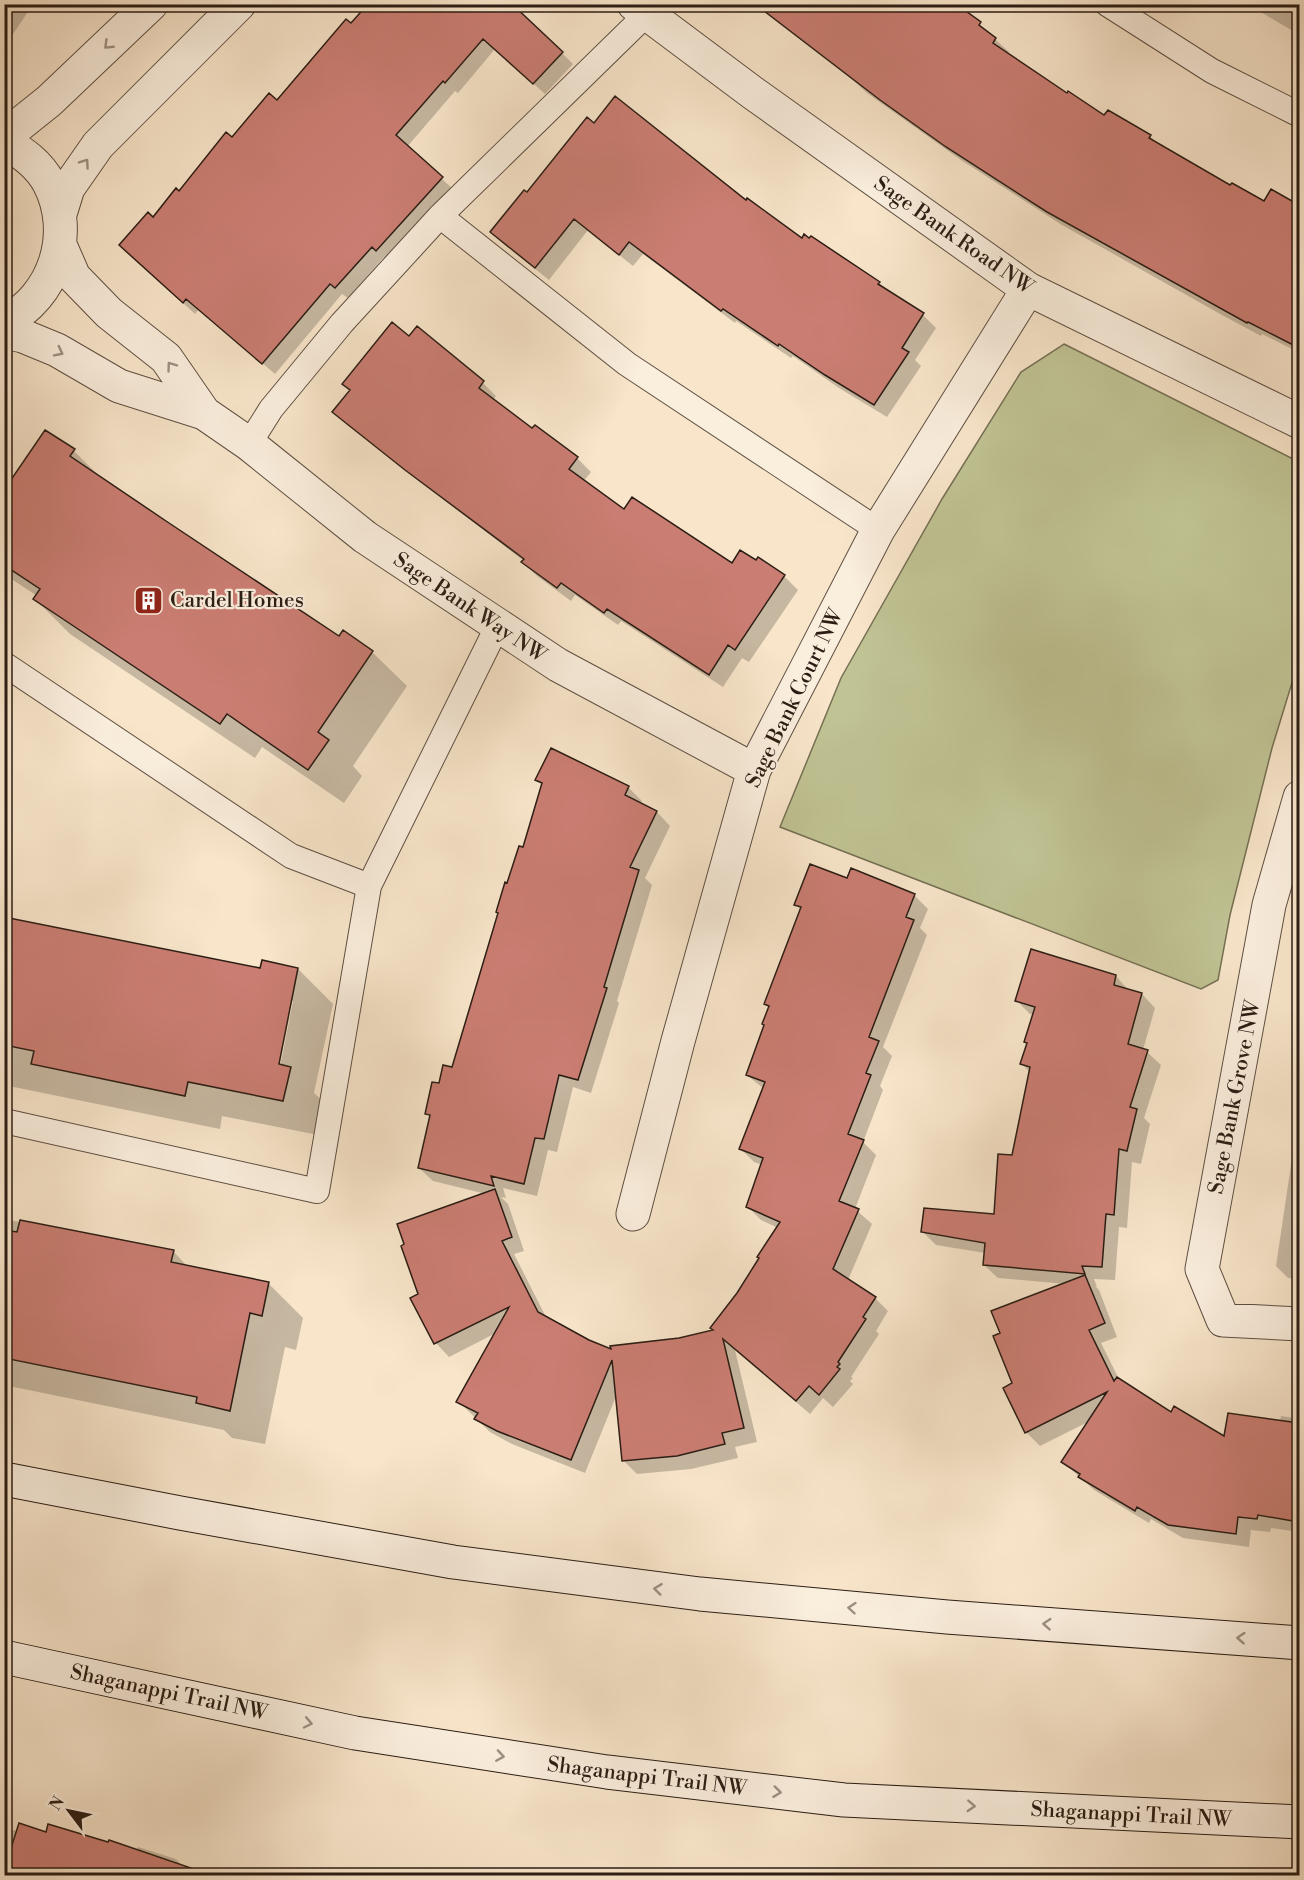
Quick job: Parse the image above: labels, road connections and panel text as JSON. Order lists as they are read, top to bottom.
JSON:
{
  "streets": {
    "street": [
      "Sage Bank Road NW",
      "Sage Bank Way NW",
      "Sage Bank Court NW",
      "Sage Bank Grove NW",
      "Shaganappi Trail NW"
    ]
  },
  "crossings": [
    ["Sage Bank Road NW", "Sage Bank Court NW"],
    ["Sage Bank Way NW", "Sage Bank Court NW"]
  ],
  "places": {
    "building": ["Cardel Homes"]
  },
  "north": "top left"
}
